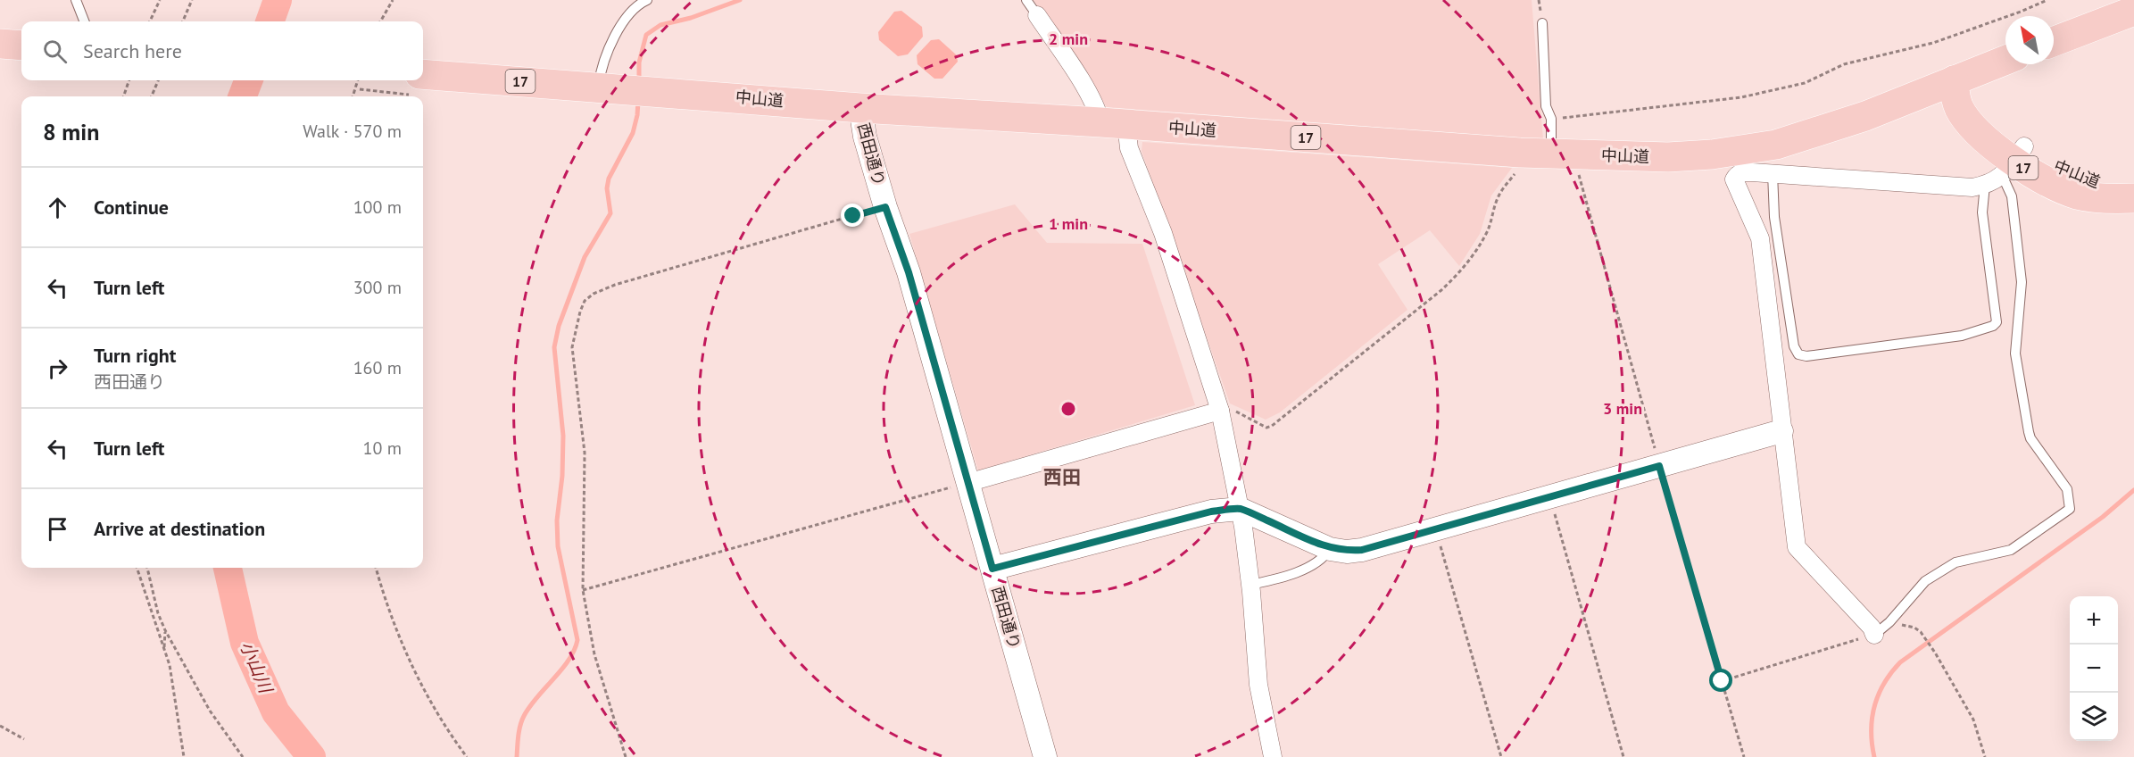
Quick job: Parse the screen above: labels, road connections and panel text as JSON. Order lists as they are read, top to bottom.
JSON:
{
  "streets": {
    "highway": ["17", "中山道"],
    "street": ["西田通り"]
  },
  "crossings": [
    ["17", "中山道"],
    ["中山道", "西田通り"]
  ],
  "districts": ["西田"],
  "water": ["小山川"],
  "north": "top left",
  "page": {
    "search": "Search here",
    "heading": ["8 min", "Walk · 570 m"],
    "list": [
      ["Continue", "100 m"],
      ["Turn left", "300 m"],
      ["Turn right", "西田通り", "160 m"],
      ["Turn left", "10 m"],
      "Arrive at destination"
    ],
    "map_buttons": ["+", "−"]
  },
  "rings": ["2 min", "1 min", "3 min"]
}
